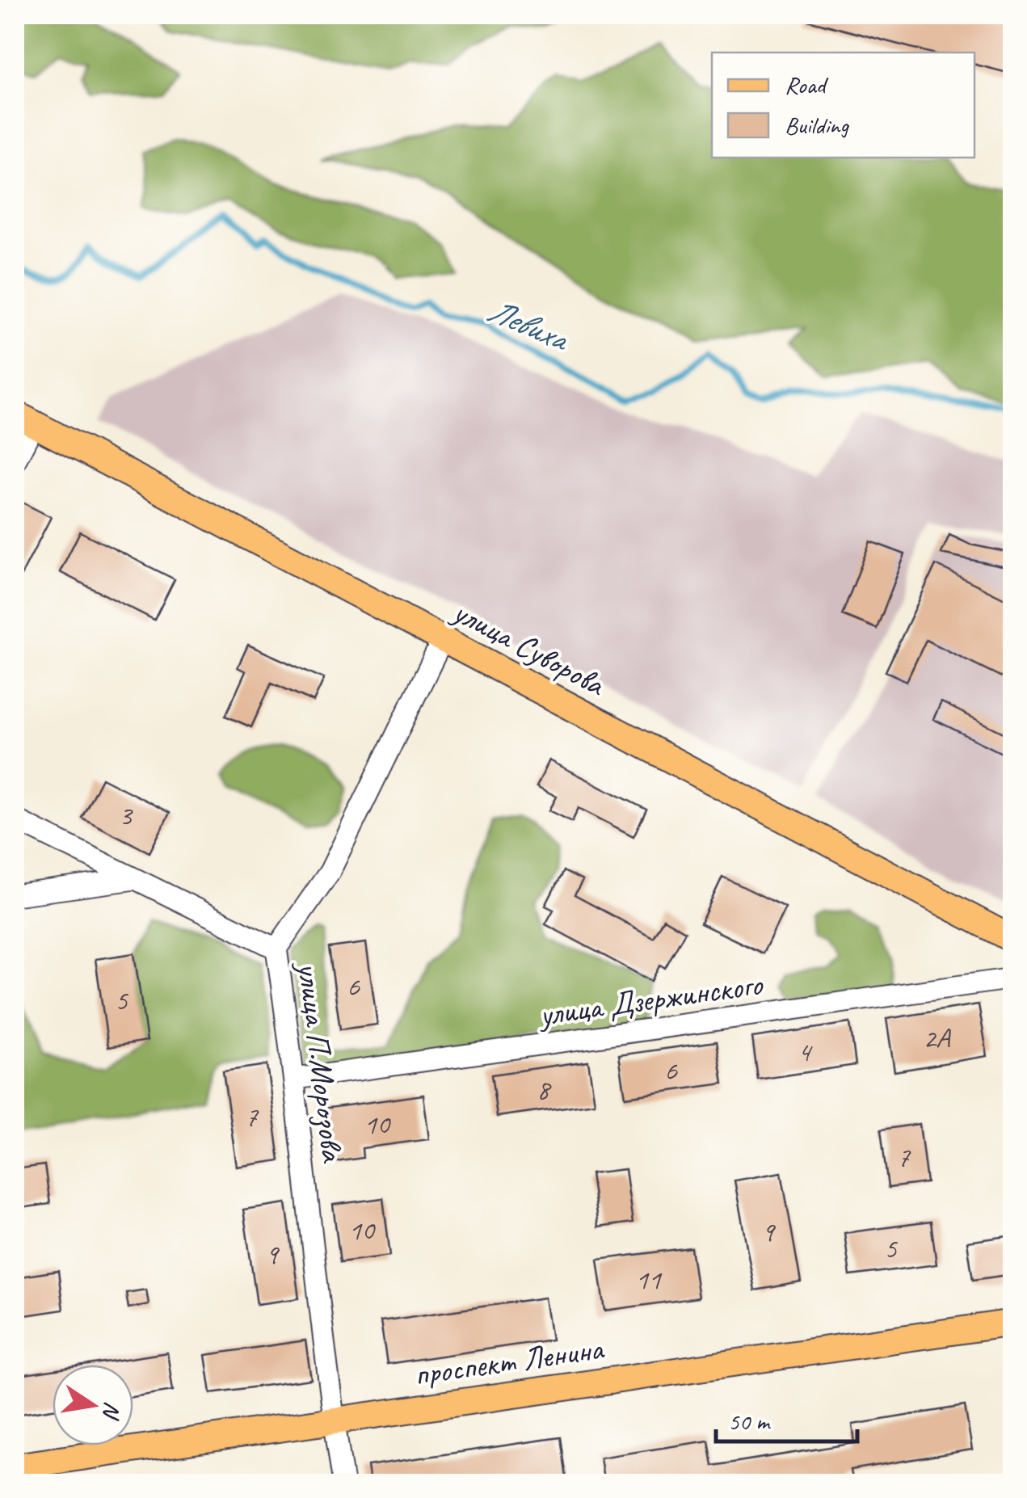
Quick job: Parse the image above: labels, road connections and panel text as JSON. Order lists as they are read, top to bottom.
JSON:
{
  "streets": {
    "main road": ["улица Суворова", "проспект Ленина"],
    "street": ["улица Дзержинского", "улица П.Морозова"]
  },
  "crossings": [
    ["улица Суворова", "улица П.Морозова"],
    ["улица Дзержинского", "улица П.Морозова"],
    ["улица П.Морозова", "проспект Ленина"]
  ],
  "water": ["Левиха"],
  "house_numbers": [
    "3",
    "6",
    "5",
    "2А",
    "4",
    "6",
    "8",
    "7",
    "10",
    "7",
    "10",
    "9",
    "5",
    "9",
    "11"
  ],
  "legend": ["Road", "Building"],
  "scale_bar": "50 m",
  "north": "right"
}
